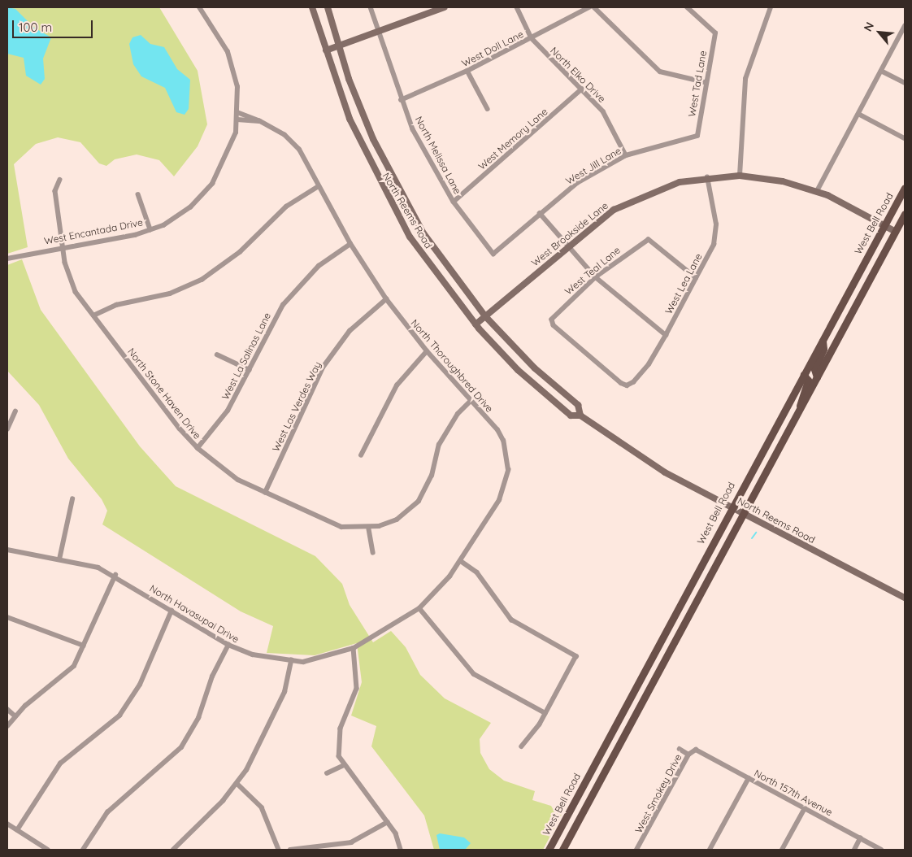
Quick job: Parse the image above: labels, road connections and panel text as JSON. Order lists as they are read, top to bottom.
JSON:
{
  "streets": {
    "main road": ["North Reems Road", "West Bell Road", "West Brookside Lane"],
    "street": [
      "West Doll Lane",
      "North Elko Drive",
      "West Tad Lane",
      "West Memory Lane",
      "North Melissa Lane",
      "West Jill Lane",
      "West Encantada Drive",
      "West Teal Lane",
      "West Lea Lane",
      "West La Salinas Lane",
      "North Thoroughbred Drive",
      "North Stone Haven Drive",
      "West Las Verdes Way",
      "North Havasupai Drive",
      "North 157th Avenue",
      "West Smokey Drive"
    ]
  },
  "crossings": [
    ["West Doll Lane", "North Elko Drive"],
    ["West Doll Lane", "North Melissa Lane"],
    ["North Elko Drive", "West Memory Lane"],
    ["North Elko Drive", "West Jill Lane"],
    ["West Tad Lane", "West Jill Lane"],
    ["West Memory Lane", "North Melissa Lane"],
    ["North Melissa Lane", "West Jill Lane"],
    ["North Reems Road", "West Bell Road"],
    ["North Reems Road", "West Brookside Lane"],
    ["West Bell Road", "West Brookside Lane"],
    ["West Encantada Drive", "North Thoroughbred Drive"],
    ["West Encantada Drive", "North Stone Haven Drive"],
    ["West Brookside Lane", "West Lea Lane"],
    ["West Teal Lane", "West Lea Lane"],
    ["West La Salinas Lane", "North Thoroughbred Drive"],
    ["West La Salinas Lane", "North Stone Haven Drive"],
    ["North Thoroughbred Drive", "North Stone Haven Drive"],
    ["North Thoroughbred Drive", "West Las Verdes Way"],
    ["North Thoroughbred Drive", "North Havasupai Drive"],
    ["North Stone Haven Drive", "West Las Verdes Way"],
    ["North 157th Avenue", "West Smokey Drive"]
  ],
  "scale_bar": "100 m",
  "north": "top left"
}
